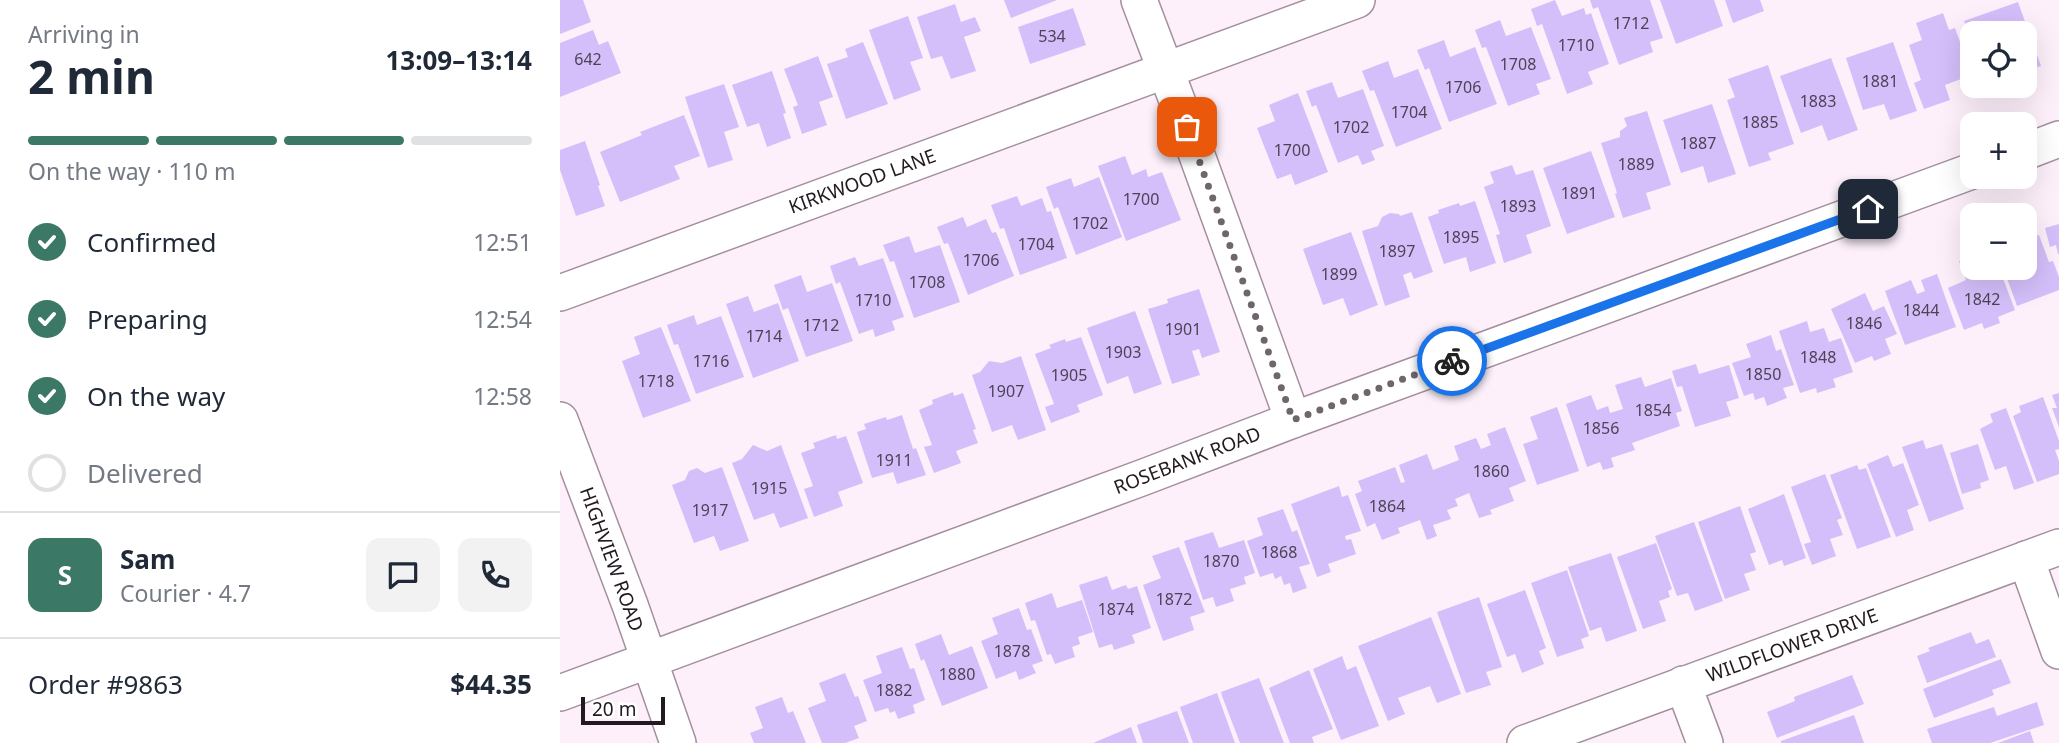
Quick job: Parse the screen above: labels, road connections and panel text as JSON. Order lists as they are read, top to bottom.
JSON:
{
  "streets": {
    "street": [
      "KIRKWOOD LANE",
      "ROSEBANK ROAD",
      "HIGHVIEW ROAD",
      "WILDFLOWER DRIVE"
    ]
  },
  "crossings": [
    ["ROSEBANK ROAD", "HIGHVIEW ROAD"]
  ],
  "house_numbers": [
    "1712",
    "534",
    "1710",
    "642",
    "1708",
    "1881",
    "1706",
    "1883",
    "1704",
    "1885",
    "1702",
    "1887",
    "1700",
    "1889",
    "1891",
    "1700",
    "1893",
    "1702",
    "1895",
    "1704",
    "1897",
    "1706",
    "1899",
    "1708",
    "1842",
    "1710",
    "1844",
    "1846",
    "1712",
    "1901",
    "1714",
    "1903",
    "1848",
    "1716",
    "1850",
    "1905",
    "1718",
    "1907",
    "1854",
    "1856",
    "1911",
    "1860",
    "1915",
    "1864",
    "1917",
    "1868",
    "1870",
    "1872",
    "1874",
    "1878",
    "1880",
    "1882"
  ],
  "scale_bar": "20 m",
  "page": {
    "heading": ["2 min", "Arriving in", "13:09–13:14"],
    "panel": [
      "Sam",
      "Courier · 4.7",
      "Order #9863",
      "$44.35"
    ],
    "map_buttons": ["+", "−"],
    "bar": "On the way · 110 m",
    "list": [
      ["Confirmed", "12:51"],
      ["Preparing", "12:54"],
      ["On the way", "12:58"],
      "Delivered"
    ],
    "round": "S",
    "scale": "20 m"
  }
}
